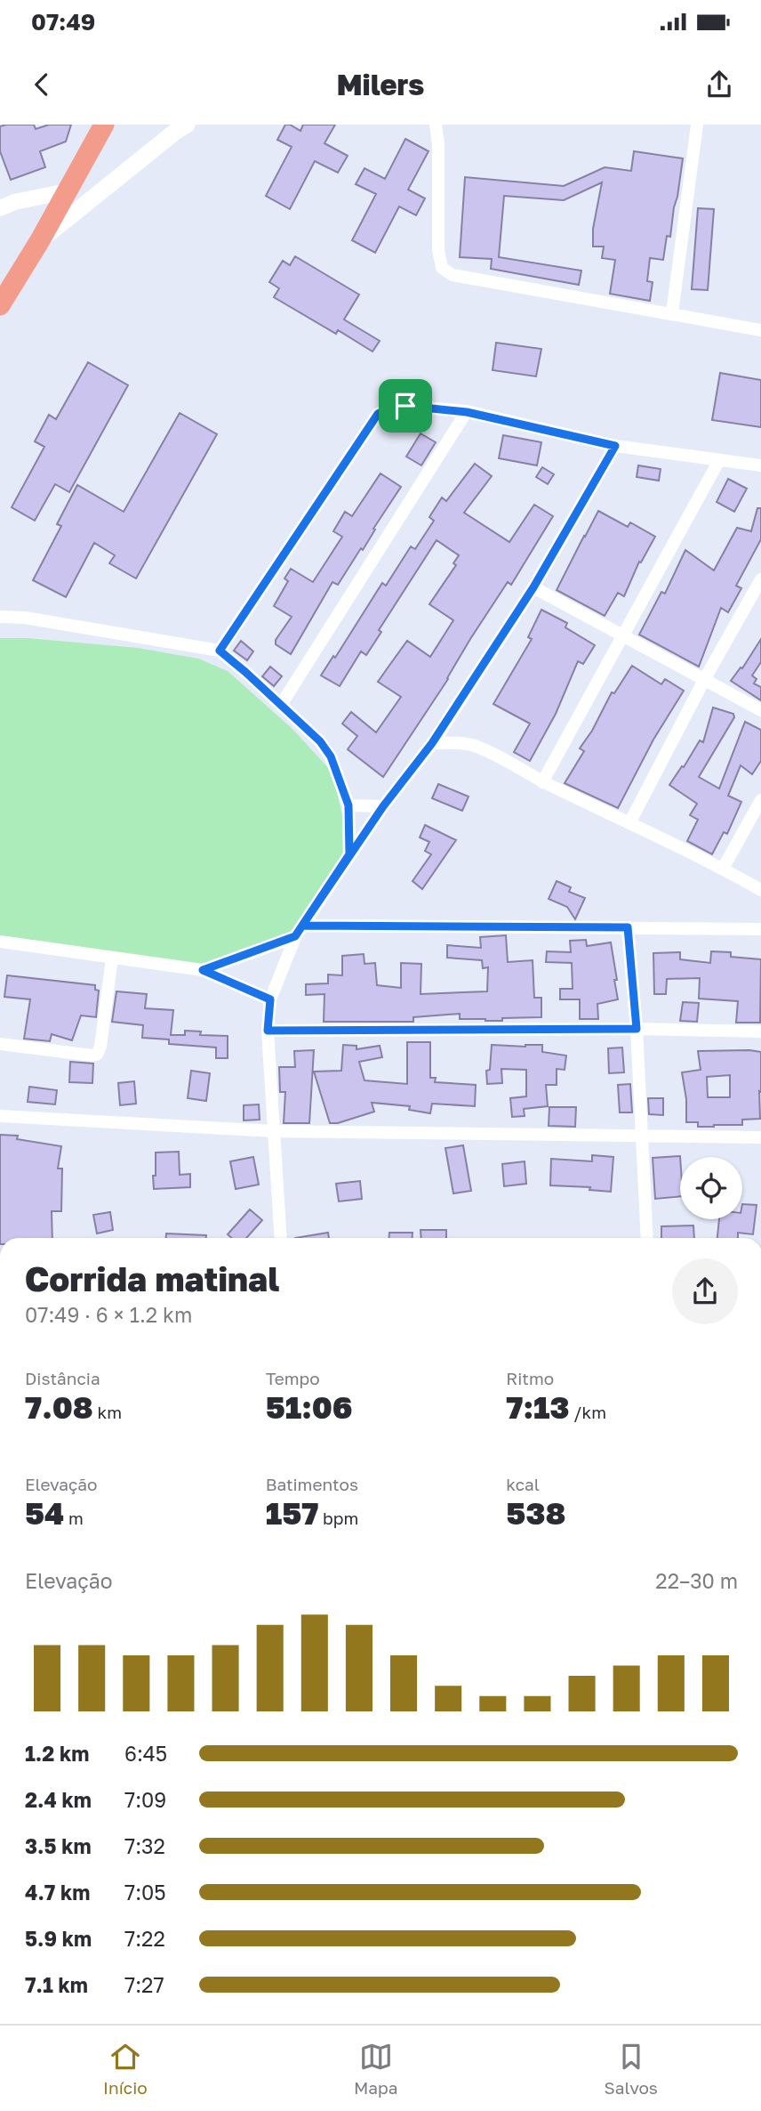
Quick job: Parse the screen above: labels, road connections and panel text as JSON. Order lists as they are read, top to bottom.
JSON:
{
  "page": {
    "status": "07:49",
    "header": "Milers",
    "heading": ["Corrida matinal", "07:49 · 6 × 1.2 km"],
    "stats": [
      ["Distância", "7.08 km"],
      ["Tempo", "51:06"],
      ["Ritmo", "7:13 /km"],
      ["Elevação", "54 m"],
      ["Batimentos", "157 bpm"],
      ["kcal", "538"]
    ],
    "chart": ["Elevação", "22–30 m"],
    "list": [
      {
        "name": "1.2 km",
        "note": "6:45"
      },
      {
        "name": "2.4 km",
        "note": "7:09"
      },
      {
        "name": "3.5 km",
        "note": "7:32"
      },
      {
        "name": "4.7 km",
        "note": "7:05"
      },
      {
        "name": "5.9 km",
        "note": "7:22"
      },
      {
        "name": "7.1 km",
        "note": "7:27"
      }
    ],
    "tabs": ["Início", "Mapa", "Salvos"]
  }
}
